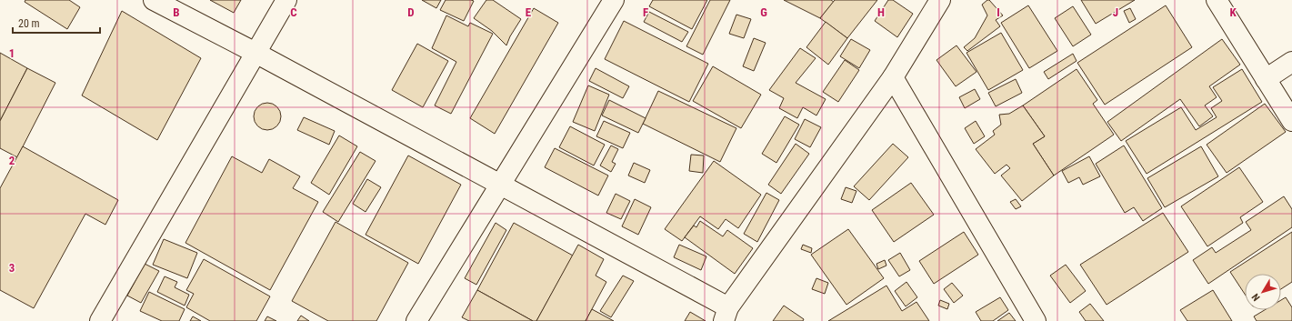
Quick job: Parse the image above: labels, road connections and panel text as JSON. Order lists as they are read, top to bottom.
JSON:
{
  "scale_bar": "20 m",
  "north": "bottom left",
  "grid": {
    "columns": [
      "B",
      "C",
      "D",
      "E",
      "F",
      "G",
      "H",
      "I",
      "J",
      "K"
    ],
    "rows": ["1", "2", "3"]
  }
}
